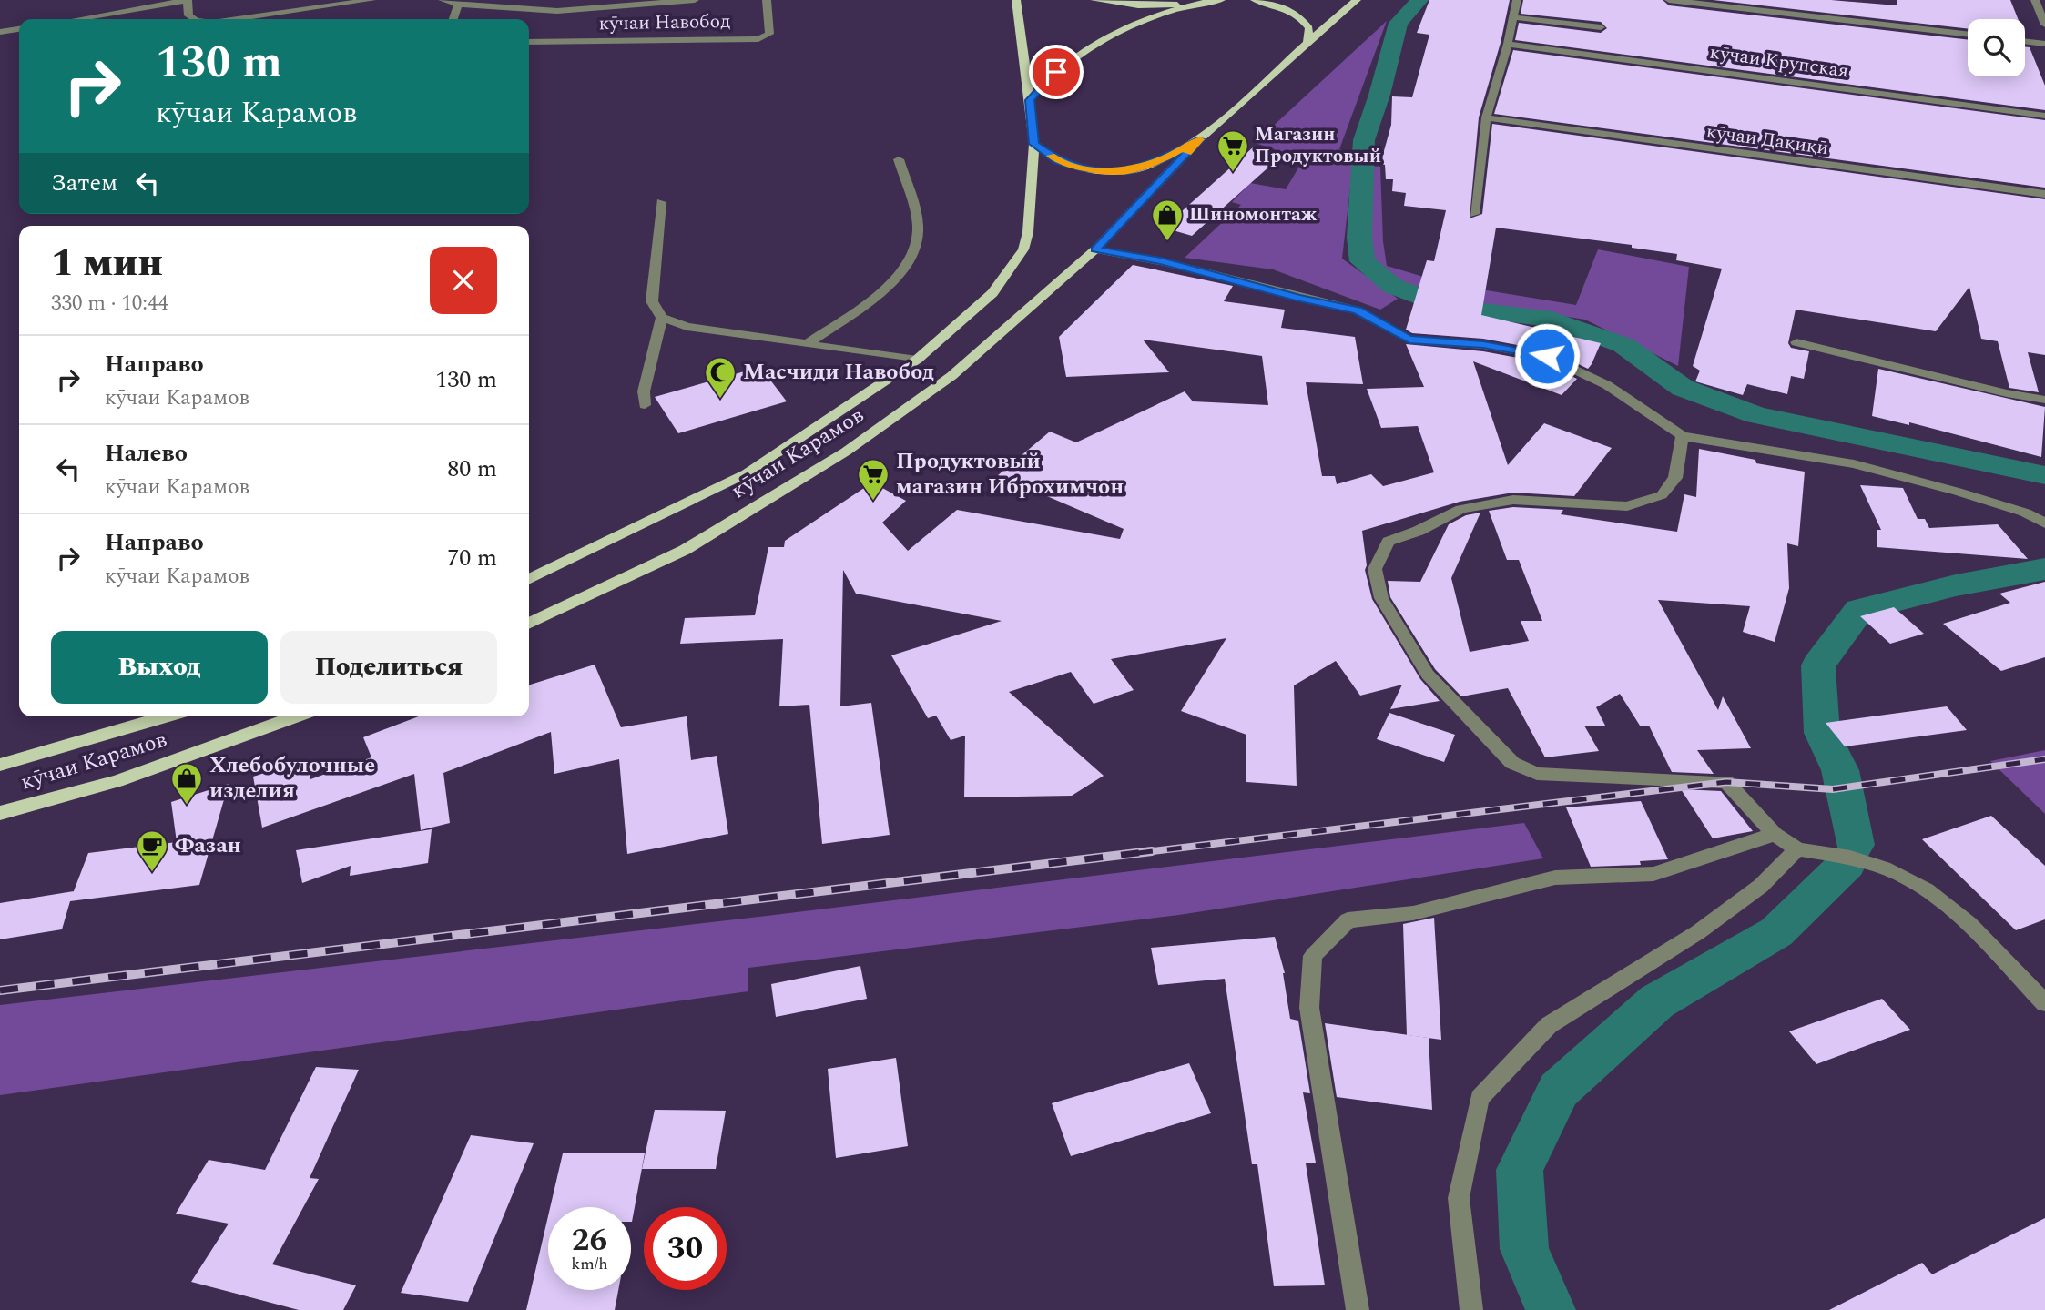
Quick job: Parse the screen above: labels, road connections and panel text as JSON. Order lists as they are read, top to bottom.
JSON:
{
  "streets": {
    "main road": ["кӯчаи Карамов"],
    "street": ["кӯчаи Навобод", "кӯчаи Крупская", "кӯчаи Дақиқӣ"]
  },
  "places": {
    "supermarket": ["Магазин Продуктовый", "Продуктовый магазин Иброхимчон"],
    "shop": ["Шиномонтаж", "Хлебобулочные изделия"],
    "mosque": ["Масчиди Навобод"],
    "cafe": ["Фазан"]
  },
  "page": {
    "turn": ["130 m", "кӯчаи Карамов"],
    "then": "Затем",
    "heading": ["1 мин", "330 m · 10:44"],
    "list": [
      {
        "name": "Направо",
        "note": "кӯчаи Карамов",
        "value": "130 m"
      },
      {
        "name": "Налево",
        "note": "кӯчаи Карамов",
        "value": "80 m"
      },
      {
        "name": "Направо",
        "note": "кӯчаи Карамов",
        "value": "70 m"
      }
    ],
    "buttons": ["Выход", "Поделиться"],
    "speed": "26 km/h",
    "limit": "30"
  }
}
